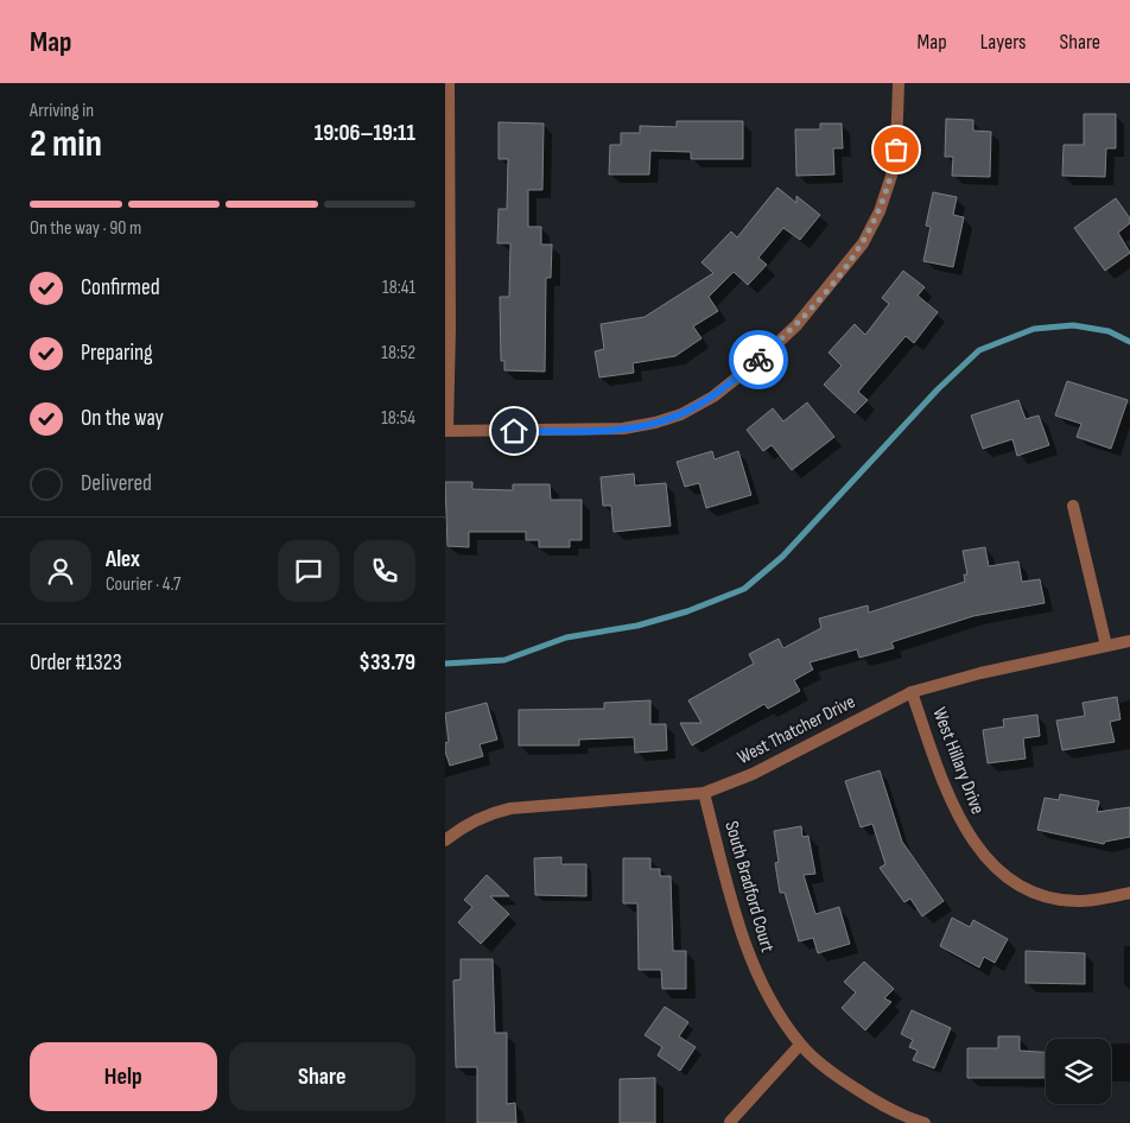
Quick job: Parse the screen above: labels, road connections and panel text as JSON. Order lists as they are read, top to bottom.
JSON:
{
  "streets": {
    "street": ["West Thatcher Drive", "West Hillary Drive", "South Bradford Court"]
  },
  "crossings": [
    ["West Thatcher Drive", "West Hillary Drive"],
    ["West Thatcher Drive", "South Bradford Court"]
  ],
  "page": {
    "header": "Map",
    "nav": ["Map", "Layers", "Share"],
    "heading": ["2 min", "Arriving in", "19:06–19:11"],
    "panel": [
      "Alex",
      "Courier · 4.7",
      "Order #1323",
      "$33.79"
    ],
    "bar": "On the way · 90 m",
    "list": [
      ["Confirmed", "18:41"],
      ["Preparing", "18:52"],
      ["On the way", "18:54"],
      "Delivered"
    ],
    "buttons": ["Help", "Share"]
  }
}
